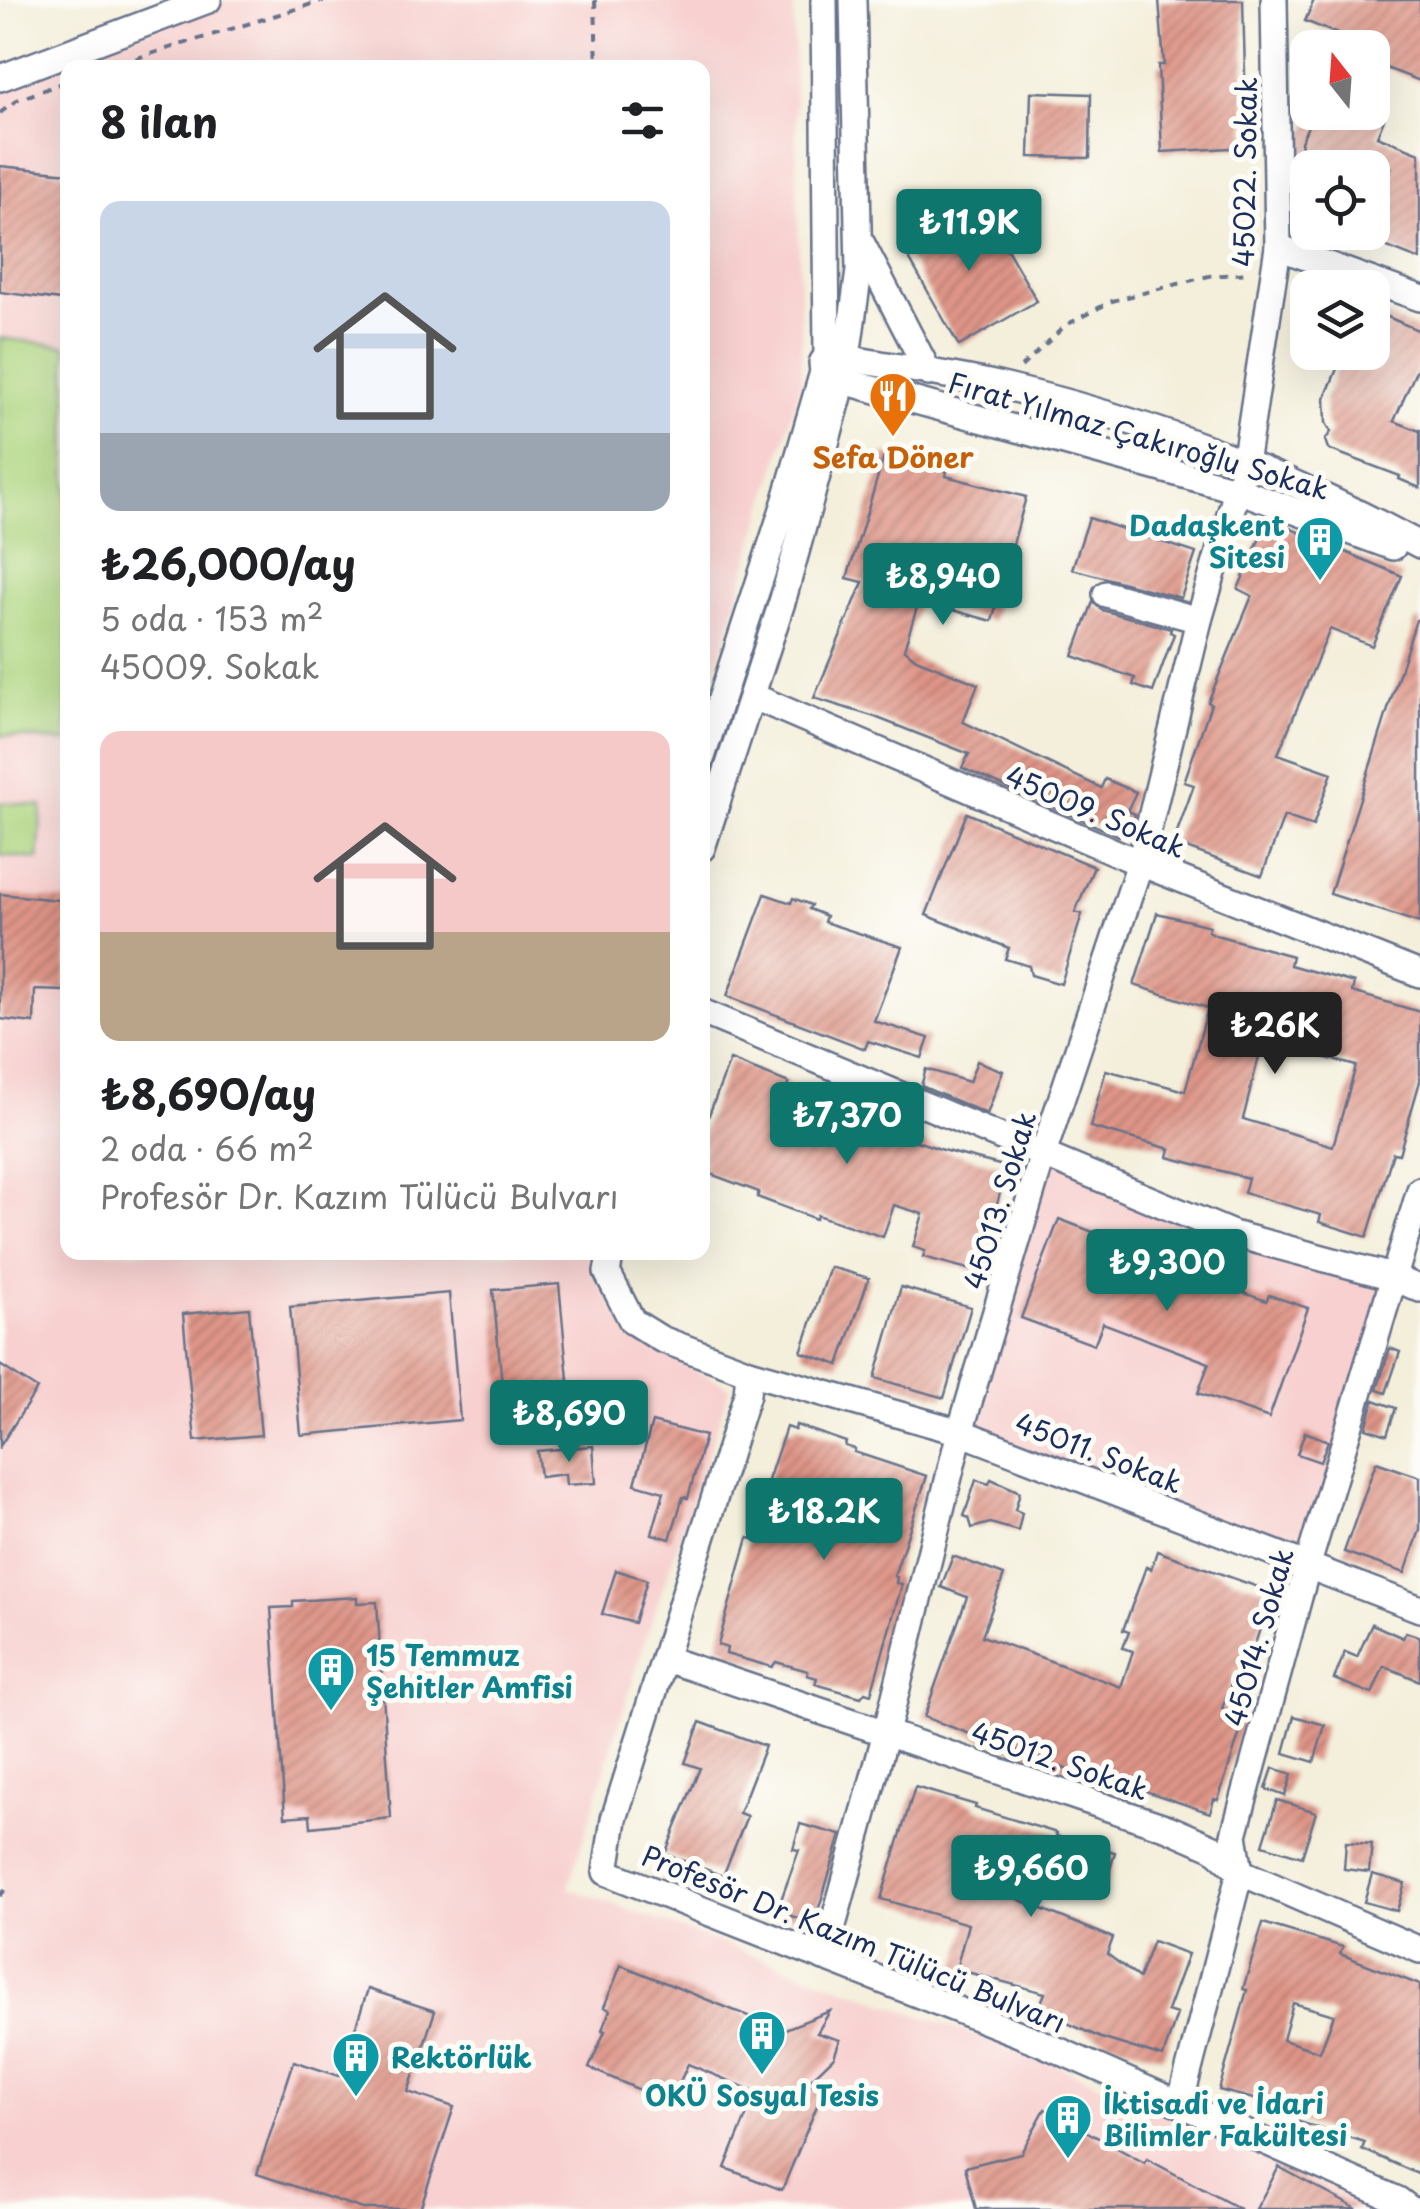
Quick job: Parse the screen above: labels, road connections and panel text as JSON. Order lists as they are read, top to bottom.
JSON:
{
  "streets": {
    "street": [
      "45022. Sokak",
      "Fırat Yılmaz Çakıroğlu Sokak",
      "45009. Sokak",
      "45013. Sokak",
      "45011. Sokak",
      "45014. Sokak",
      "45012. Sokak",
      "Profesör Dr. Kazım Tülücü Bulvarı"
    ]
  },
  "crossings": [
    ["45022. Sokak", "Fırat Yılmaz Çakıroğlu Sokak"],
    ["45022. Sokak", "45013. Sokak"],
    ["Fırat Yılmaz Çakıroğlu Sokak", "45013. Sokak"],
    ["45009. Sokak", "45013. Sokak"],
    ["45013. Sokak", "45011. Sokak"],
    ["45013. Sokak", "45012. Sokak"],
    ["45013. Sokak", "Profesör Dr. Kazım Tülücü Bulvarı"],
    ["45011. Sokak", "45014. Sokak"],
    ["45011. Sokak", "Profesör Dr. Kazım Tülücü Bulvarı"],
    ["45014. Sokak", "45012. Sokak"],
    ["45014. Sokak", "Profesör Dr. Kazım Tülücü Bulvarı"],
    ["45012. Sokak", "Profesör Dr. Kazım Tülücü Bulvarı"]
  ],
  "places": {
    "restaurant": ["Sefa Döner"],
    "building": [
      "Dadaşkent Sitesi",
      "15 Temmuz Şehitler Amfisi",
      "OKÜ Sosyal Tesis",
      "Rektörlük",
      "İktisadi ve İdari Bilimler Fakültesi"
    ]
  },
  "north": "top",
  "page": {
    "heading": "8 ilan",
    "list": [
      {
        "name": "₺26,000/ay",
        "note": "5 oda · 153 m² · 45009. Sokak"
      },
      {
        "name": "₺8,690/ay",
        "note": "2 oda · 66 m² · Profesör Dr. Kazım Tülücü Bulvarı"
      }
    ],
    "price": [
      "₺11.9K",
      "₺8,940",
      "₺26K",
      "₺7,370",
      "₺9,300",
      "₺8,690",
      "₺18.2K",
      "₺9,660"
    ]
  }
}
